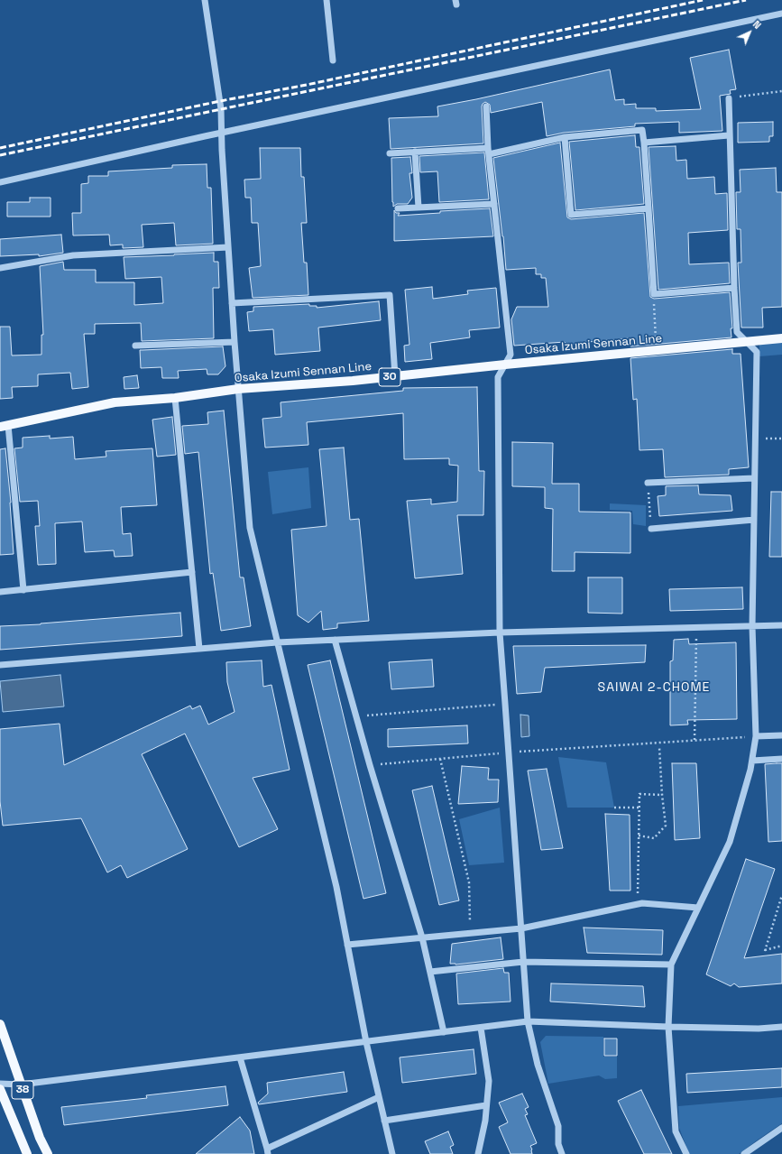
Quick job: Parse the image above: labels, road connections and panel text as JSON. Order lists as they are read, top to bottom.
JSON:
{
  "streets": {
    "main road": ["Osaka Izumi Sennan Line", "30", "38"]
  },
  "districts": ["SAIWAI 2-CHOME"],
  "north": "top right"
}
